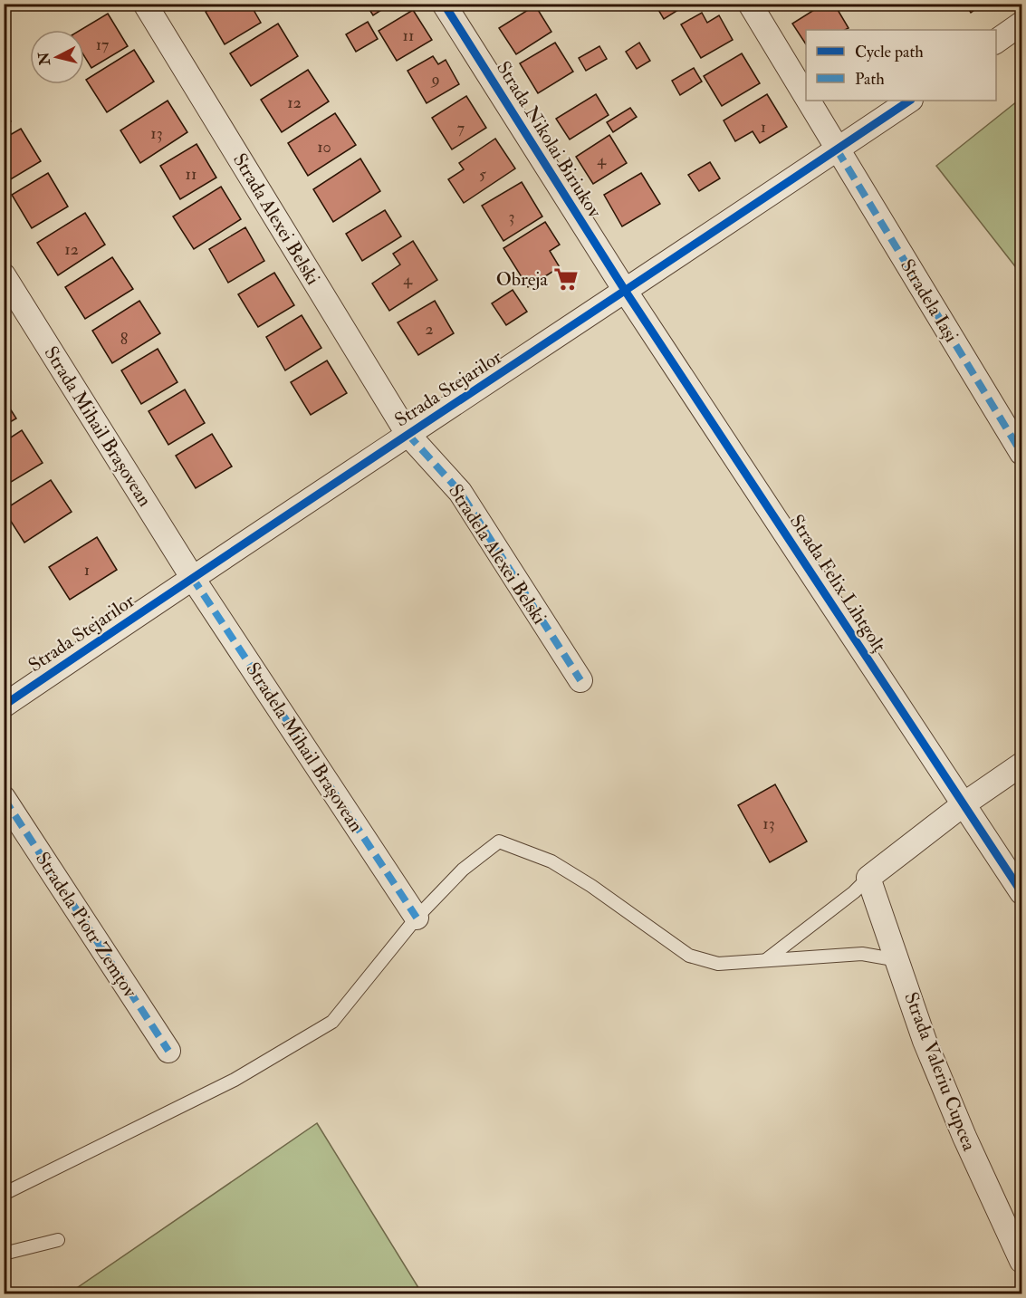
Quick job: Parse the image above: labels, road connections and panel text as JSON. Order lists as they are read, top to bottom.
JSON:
{
  "streets": {
    "street": [
      "Strada Nikolai Biriukov",
      "Strada Alexei Belski",
      "Stradela Iași",
      "Strada Stejarilor",
      "Strada Mihail Brașovean",
      "Stradela Alexei Belski",
      "Strada Felix Lihtgolţ",
      "Stradela Mihail Brașovean",
      "Stradela Piotr Zemțov",
      "Strada Valeriu Cupcea"
    ]
  },
  "crossings": [
    ["Strada Nikolai Biriukov", "Strada Stejarilor"],
    ["Strada Nikolai Biriukov", "Strada Felix Lihtgolţ"],
    ["Strada Alexei Belski", "Strada Stejarilor"],
    ["Strada Alexei Belski", "Stradela Alexei Belski"],
    ["Stradela Iași", "Strada Stejarilor"],
    ["Strada Stejarilor", "Strada Mihail Brașovean"],
    ["Strada Stejarilor", "Stradela Alexei Belski"],
    ["Strada Stejarilor", "Strada Felix Lihtgolţ"],
    ["Strada Stejarilor", "Stradela Mihail Brașovean"],
    ["Strada Mihail Brașovean", "Stradela Mihail Brașovean"]
  ],
  "places": {
    "supermarket": ["Obreja"]
  },
  "house_numbers": [
    "11",
    "17",
    "9",
    "12",
    "1",
    "7",
    "13",
    "10",
    "4",
    "11",
    "5",
    "3",
    "12",
    "4",
    "2",
    "8",
    "1",
    "13"
  ],
  "legend": ["Cycle path", "Path"],
  "north": "left"
}
